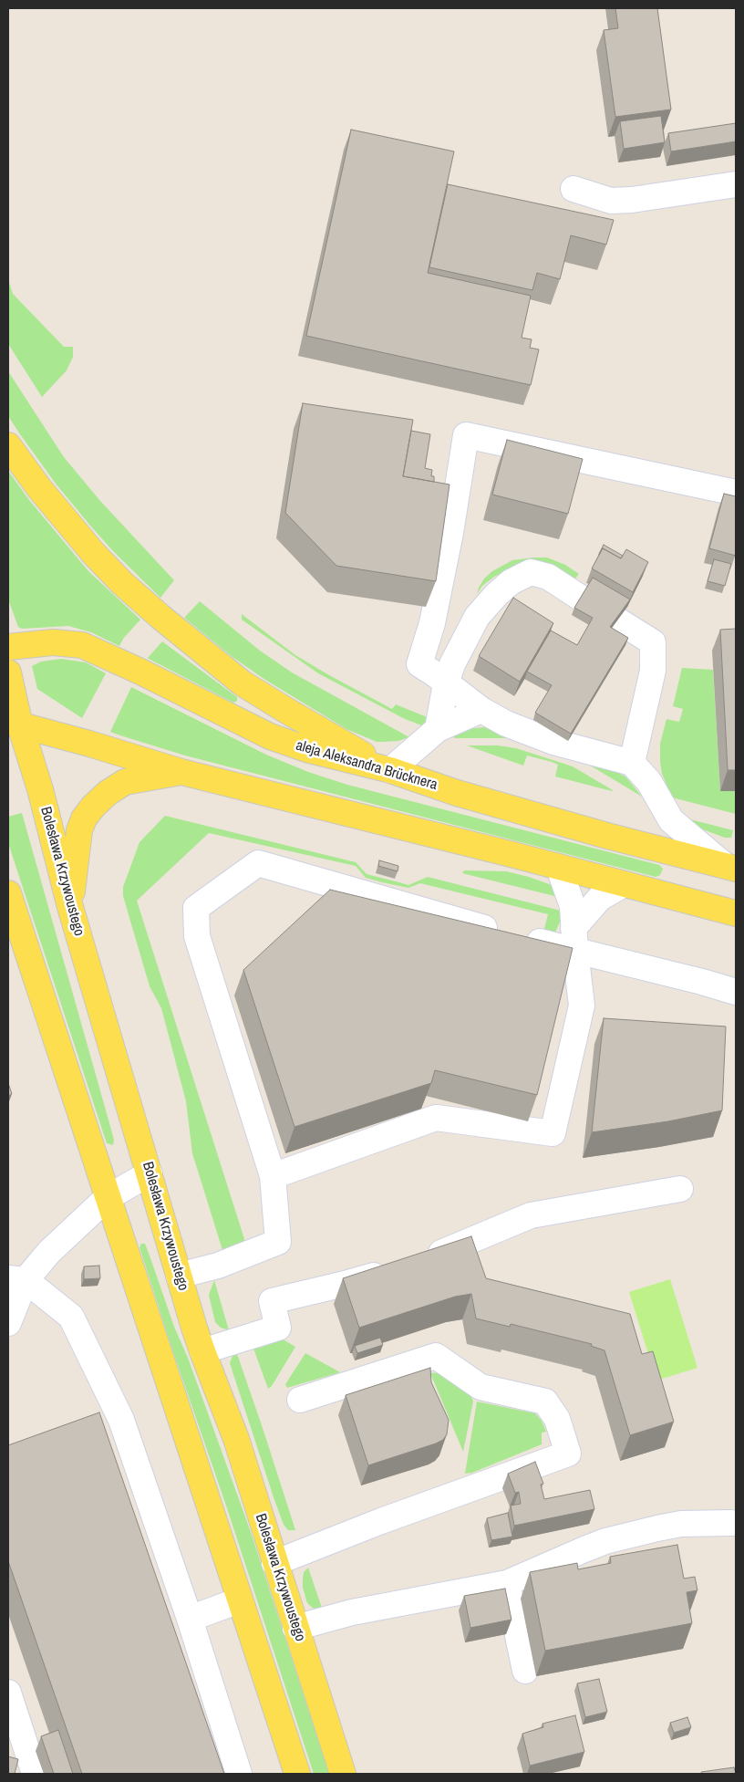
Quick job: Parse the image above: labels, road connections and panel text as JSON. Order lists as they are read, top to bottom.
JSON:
{
  "streets": {
    "main road": ["aleja Aleksandra Brücknera", "Bolesława Krzywoustego"]
  }
}
